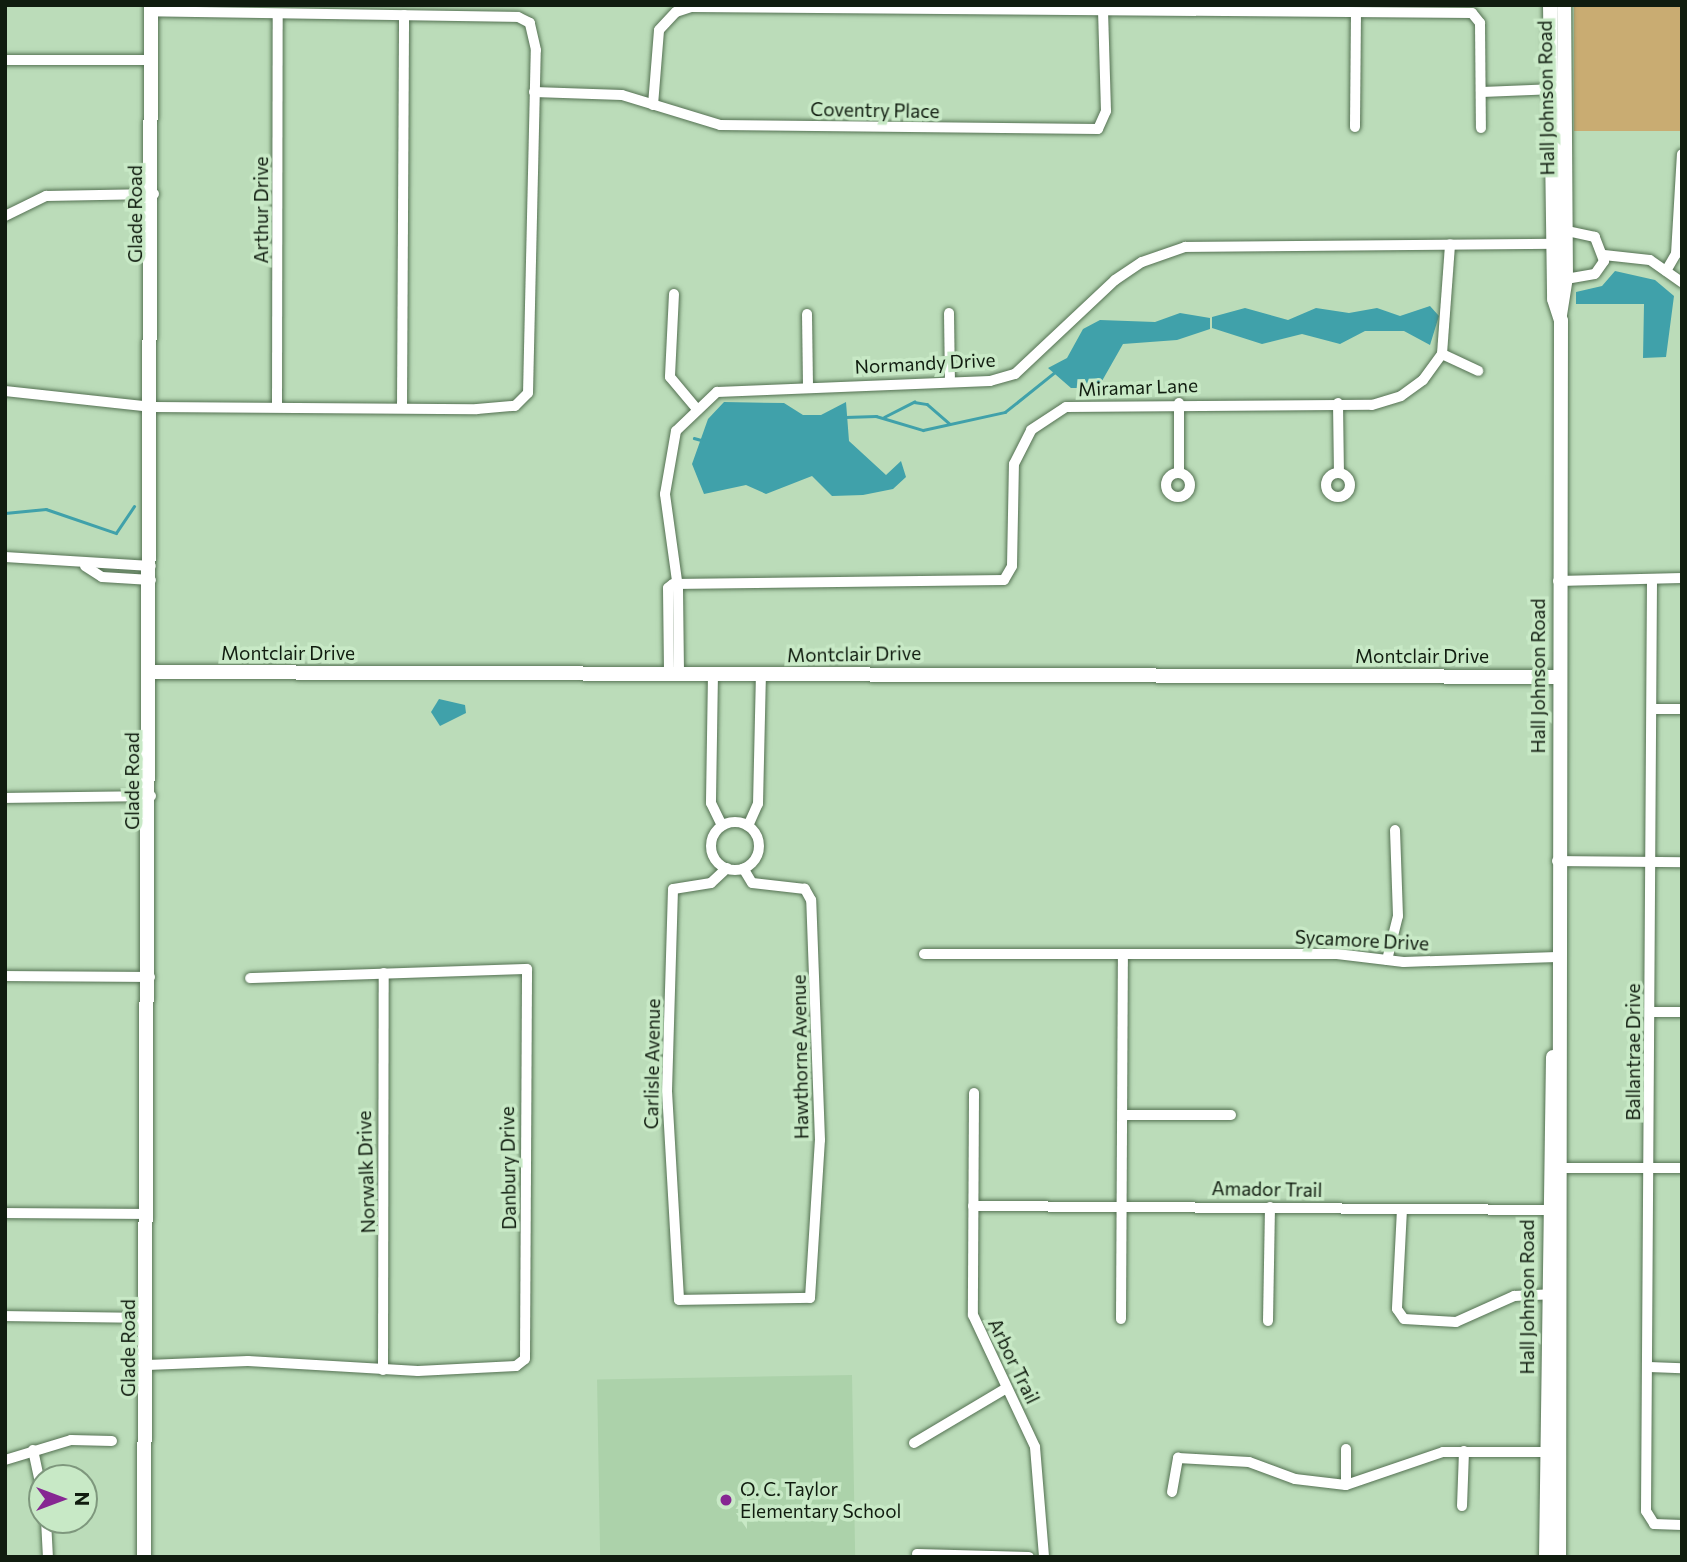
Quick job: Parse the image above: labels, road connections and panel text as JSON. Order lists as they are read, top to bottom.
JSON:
{
  "streets": {
    "main road": ["Hall Johnson Road", "Glade Road", "Montclair Drive"],
    "street": [
      "Coventry Place",
      "Arthur Drive",
      "Normandy Drive",
      "Miramar Lane",
      "Sycamore Drive",
      "Ballantrae Drive",
      "Hawthorne Avenue",
      "Carlisle Avenue",
      "Danbury Drive",
      "Norwalk Drive",
      "Amador Trail",
      "Arbor Trail"
    ]
  },
  "crossings": [
    ["Hall Johnson Road", "Normandy Drive"],
    ["Hall Johnson Road", "Montclair Drive"],
    ["Hall Johnson Road", "Sycamore Drive"],
    ["Hall Johnson Road", "Amador Trail"],
    ["Glade Road", "Montclair Drive"],
    ["Normandy Drive", "Miramar Lane"],
    ["Normandy Drive", "Montclair Drive"],
    ["Hawthorne Avenue", "Carlisle Avenue"],
    ["Danbury Drive", "Norwalk Drive"],
    ["Amador Trail", "Arbor Trail"]
  ],
  "places": ["O. C. Taylor Elementary School"],
  "north": "right"
}
